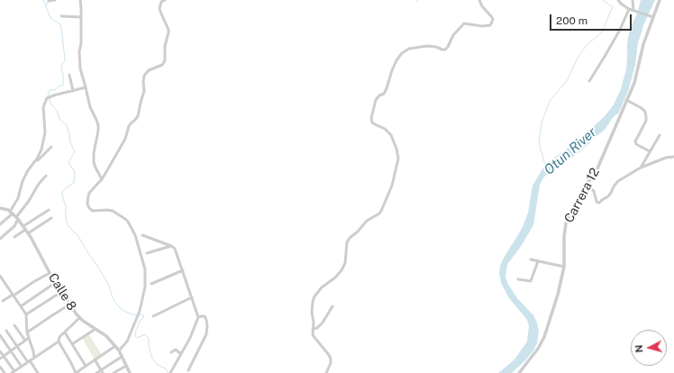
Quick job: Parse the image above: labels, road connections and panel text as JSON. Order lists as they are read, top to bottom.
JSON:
{
  "streets": {
    "street": ["Carrera 12", "Calle 8"]
  },
  "water": ["Otun River"],
  "scale_bar": "200 m",
  "north": "left"
}
